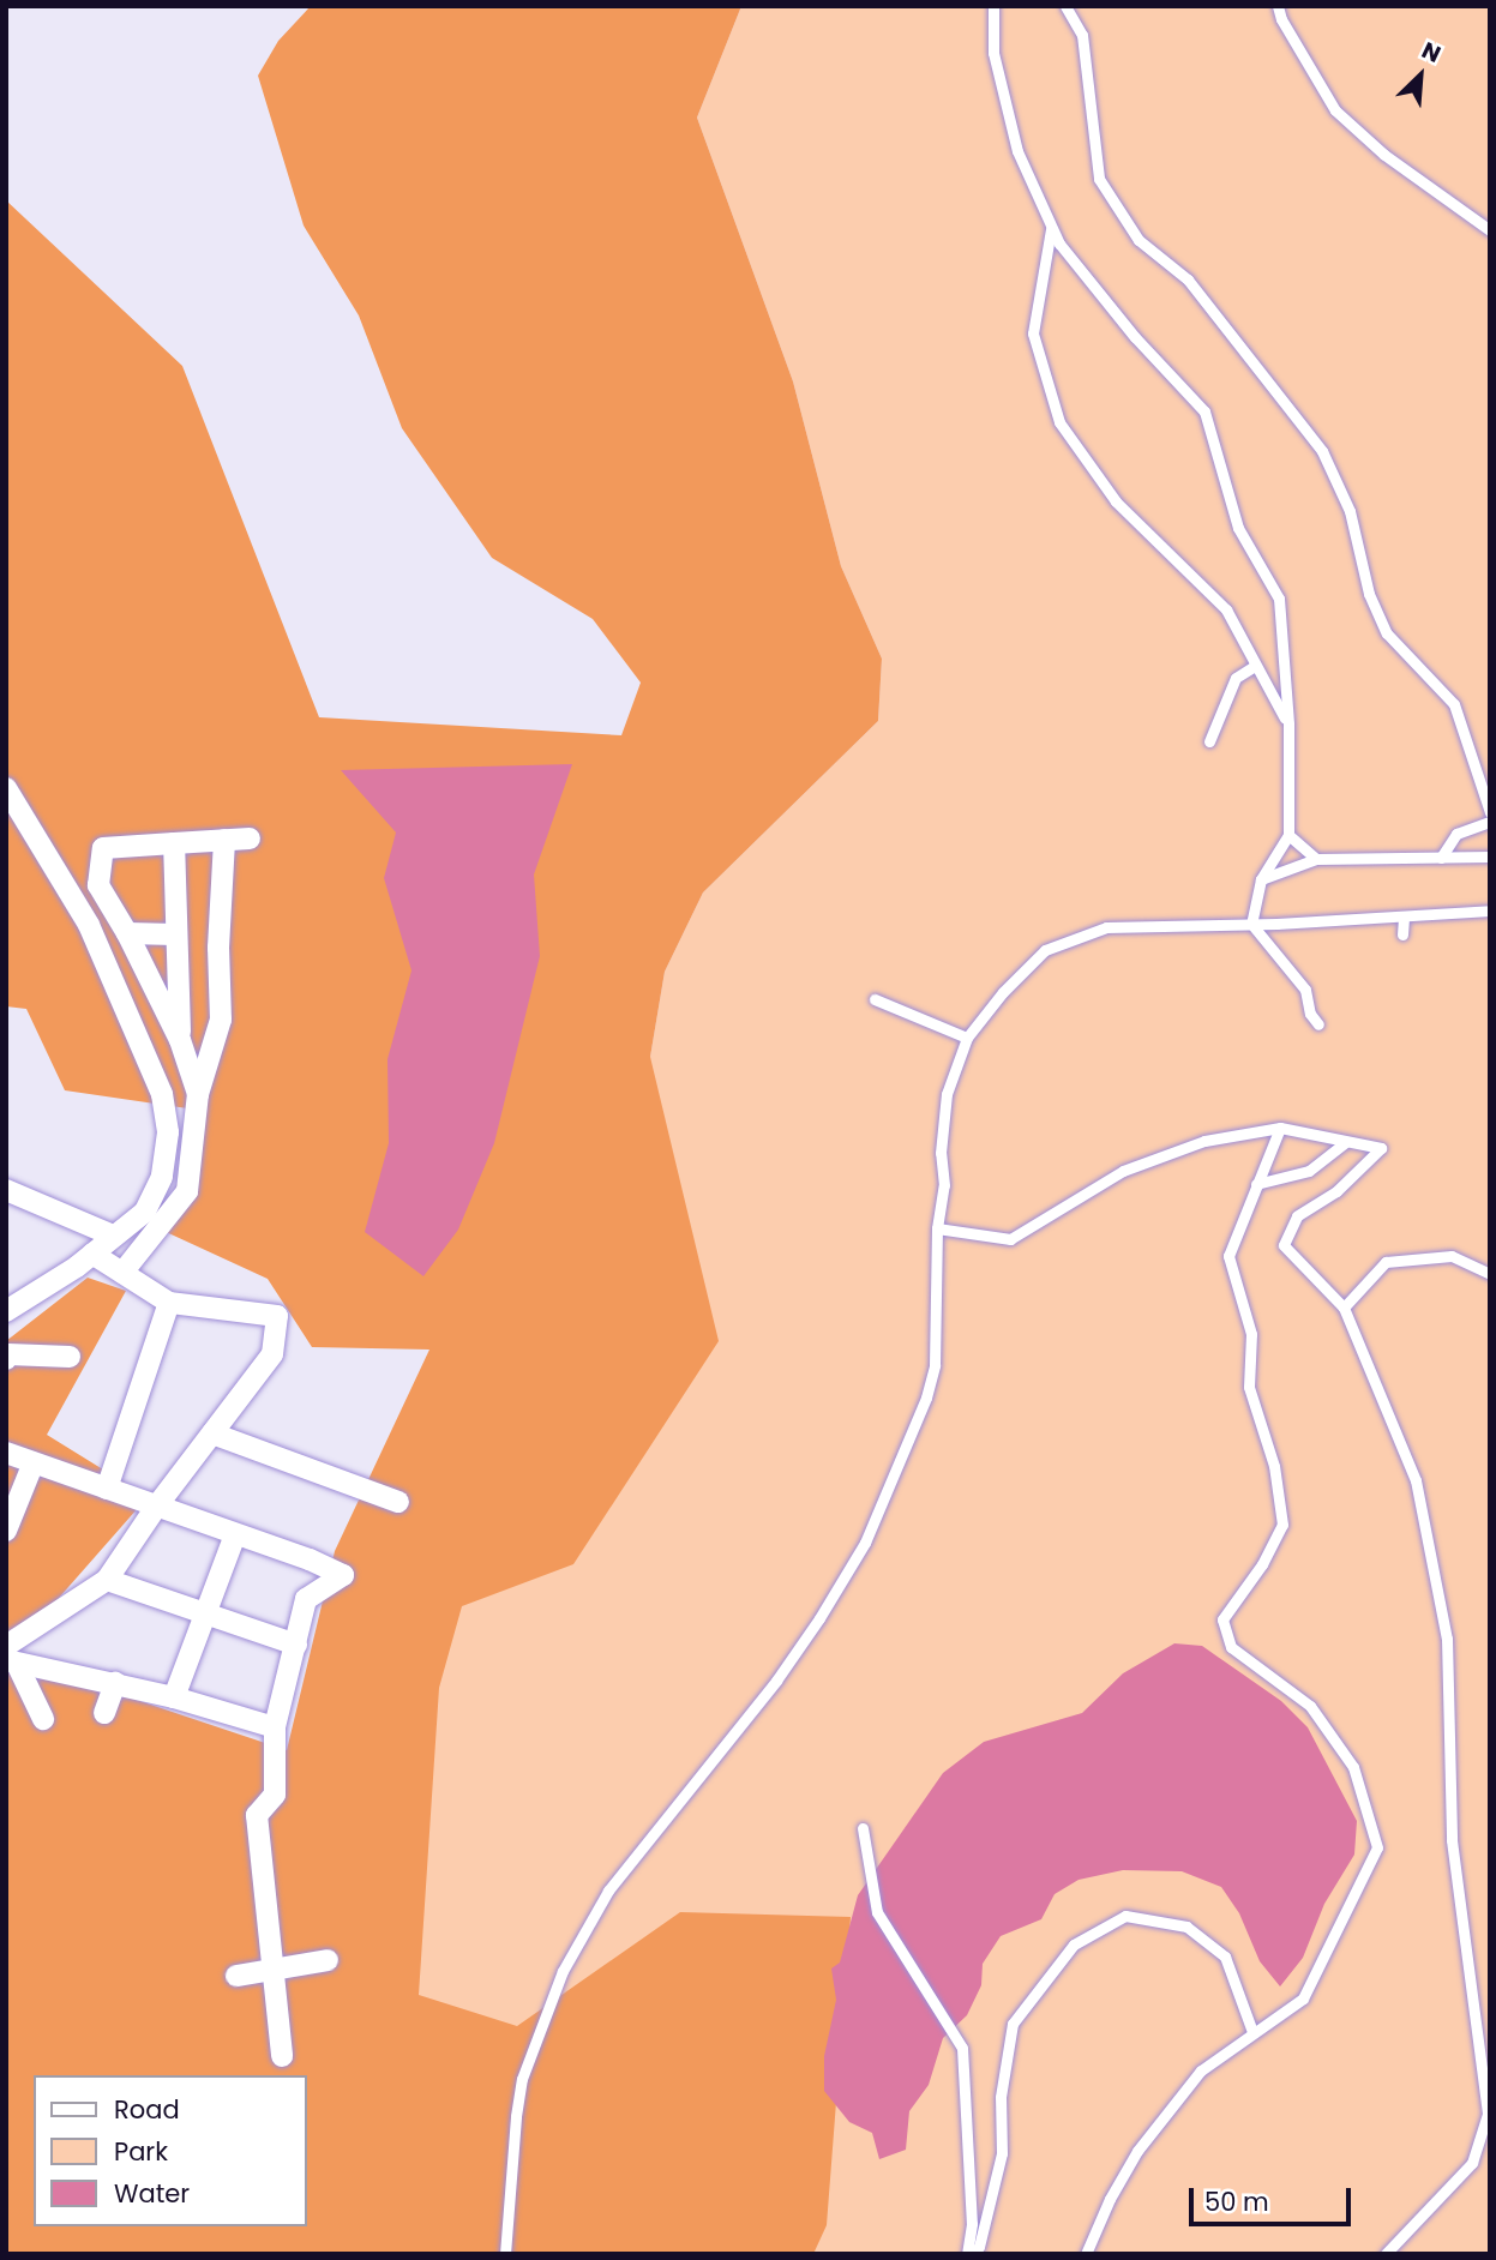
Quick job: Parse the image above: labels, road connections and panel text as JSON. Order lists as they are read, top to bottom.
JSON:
{
  "legend": ["Road", "Park", "Water"],
  "scale_bar": "50 m",
  "north": "top right"
}
